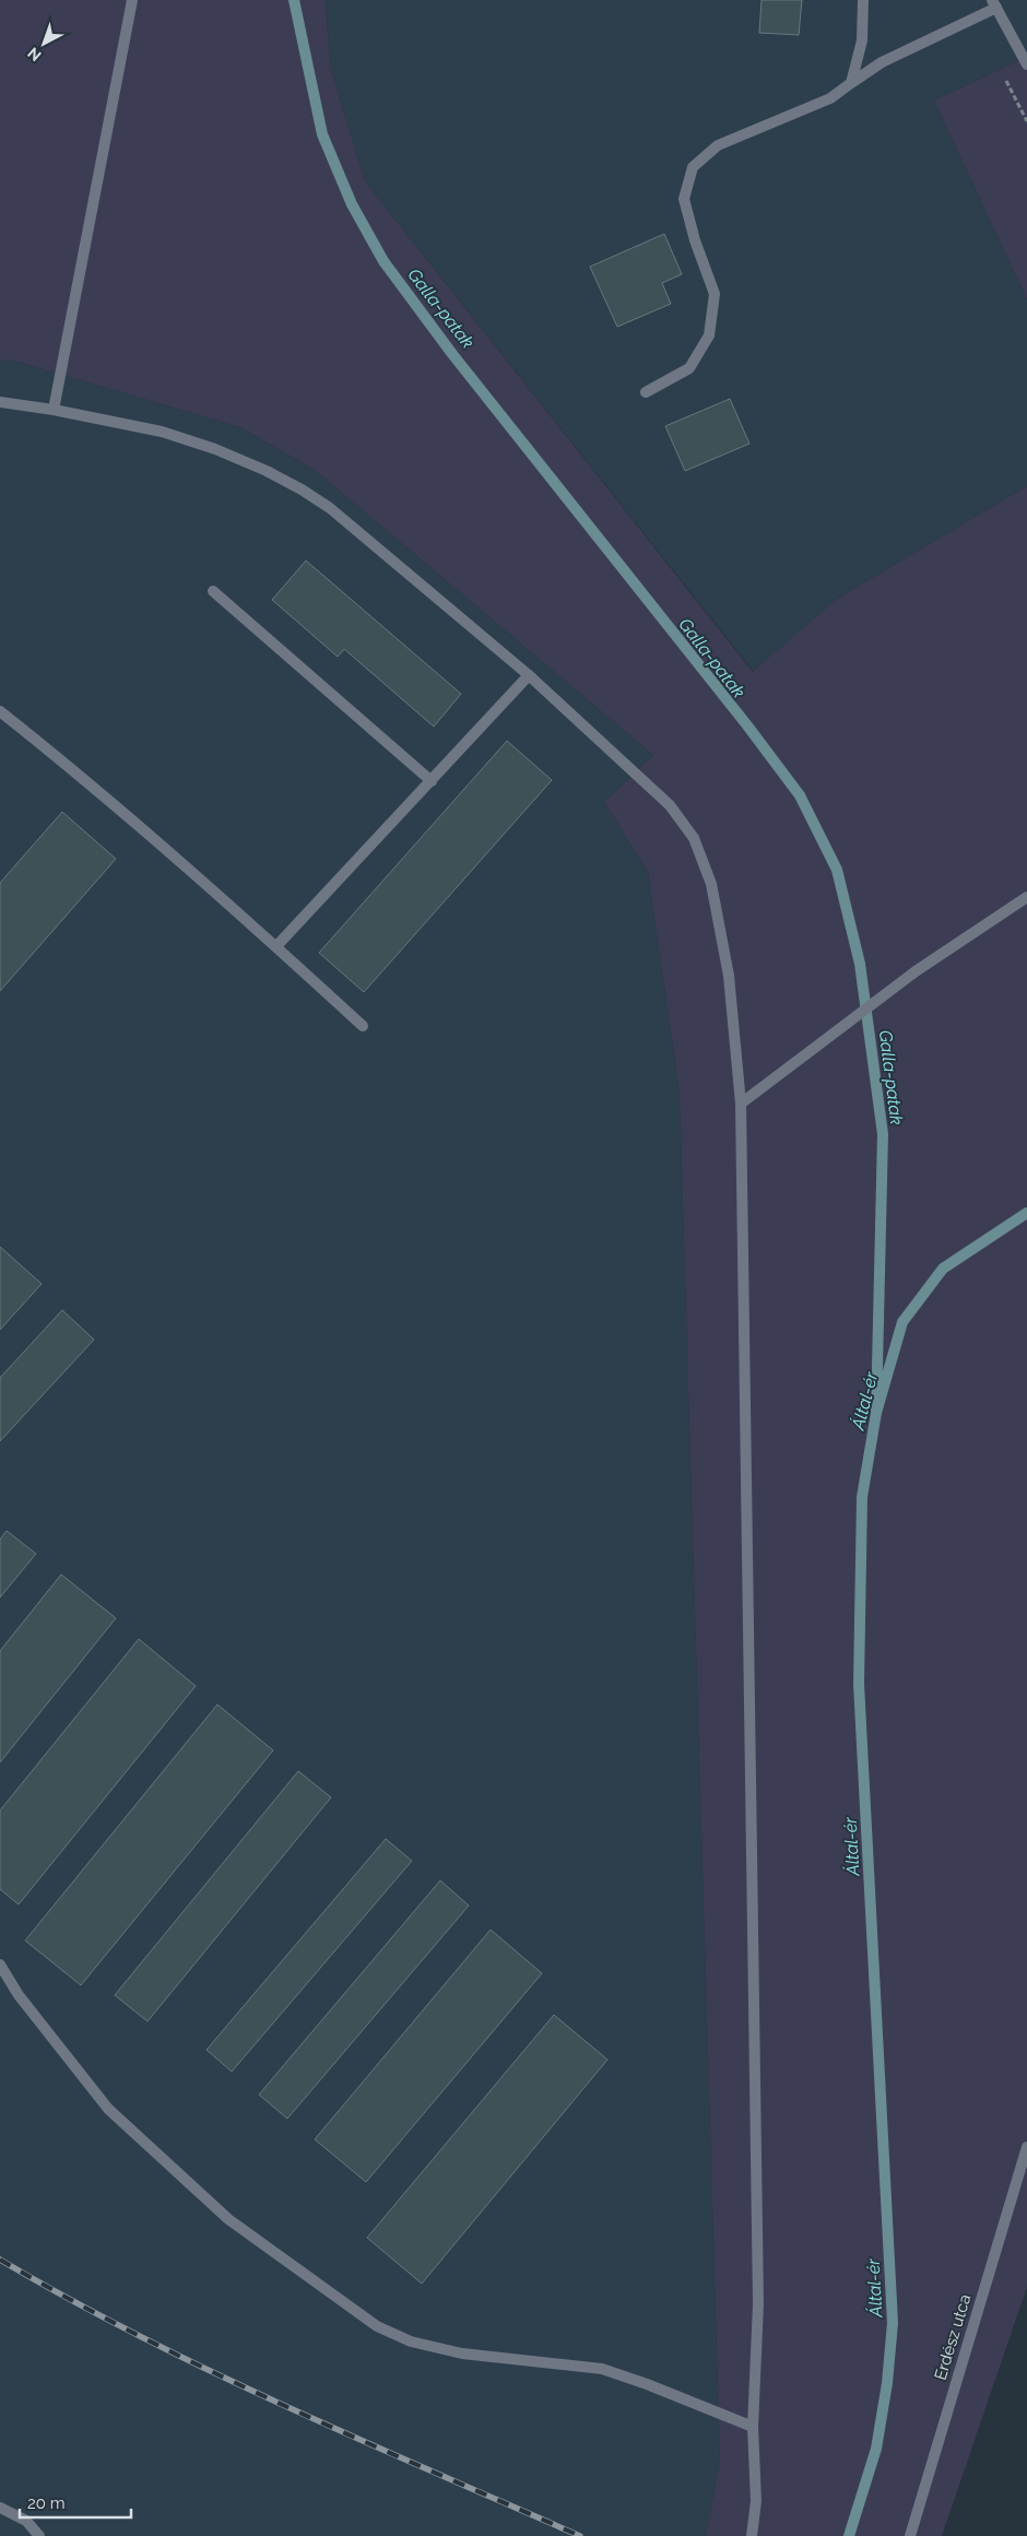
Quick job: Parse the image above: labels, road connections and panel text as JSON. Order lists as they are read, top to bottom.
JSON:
{
  "streets": {
    "street": ["Erdész utca"]
  },
  "water": ["Galla-patak", "Által-ér"],
  "scale_bar": "20 m",
  "north": "bottom left"
}
